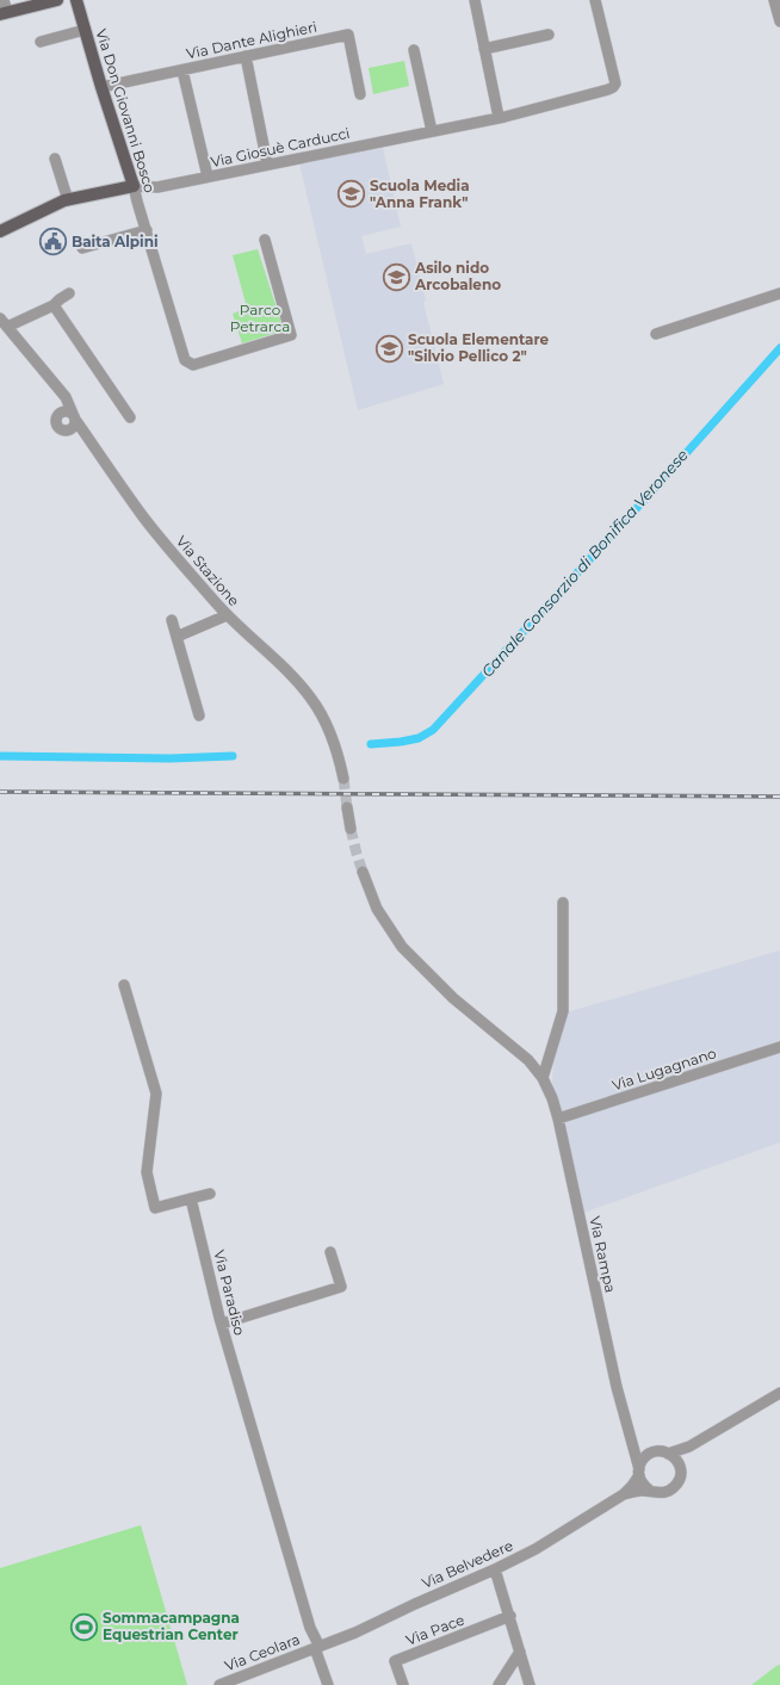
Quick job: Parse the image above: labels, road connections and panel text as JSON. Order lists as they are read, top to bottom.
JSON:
{
  "streets": {
    "main road": ["Via Don Giovanni Bosco"],
    "street": [
      "Via Dante Alighieri",
      "Via Giosuè Carducci",
      "Via Stazione",
      "Via Lugagnano",
      "Via Rampa",
      "Via Paradiso",
      "Via Belvedere",
      "Via Pace",
      "Via Ceolara"
    ]
  },
  "crossings": [
    ["Via Dante Alighieri", "Via Don Giovanni Bosco"],
    ["Via Don Giovanni Bosco", "Via Giosuè Carducci"],
    ["Via Lugagnano", "Via Rampa"],
    ["Via Rampa", "Via Belvedere"],
    ["Via Paradiso", "Via Belvedere"],
    ["Via Paradiso", "Via Ceolara"],
    ["Via Belvedere", "Via Ceolara"]
  ],
  "water": ["Canale Consorzio di Bonifica Veronese"],
  "parks": ["Parco Petrarca"],
  "places": {
    "school or university": ["Scuola Media \"Anna Frank\"", "Asilo nido Arcobaleno", "Scuola Elementare \"Silvio Pellico 2\""],
    "public building": ["Baita Alpini"],
    "sports": ["Sommacampagna Equestrian Center"]
  }
}
